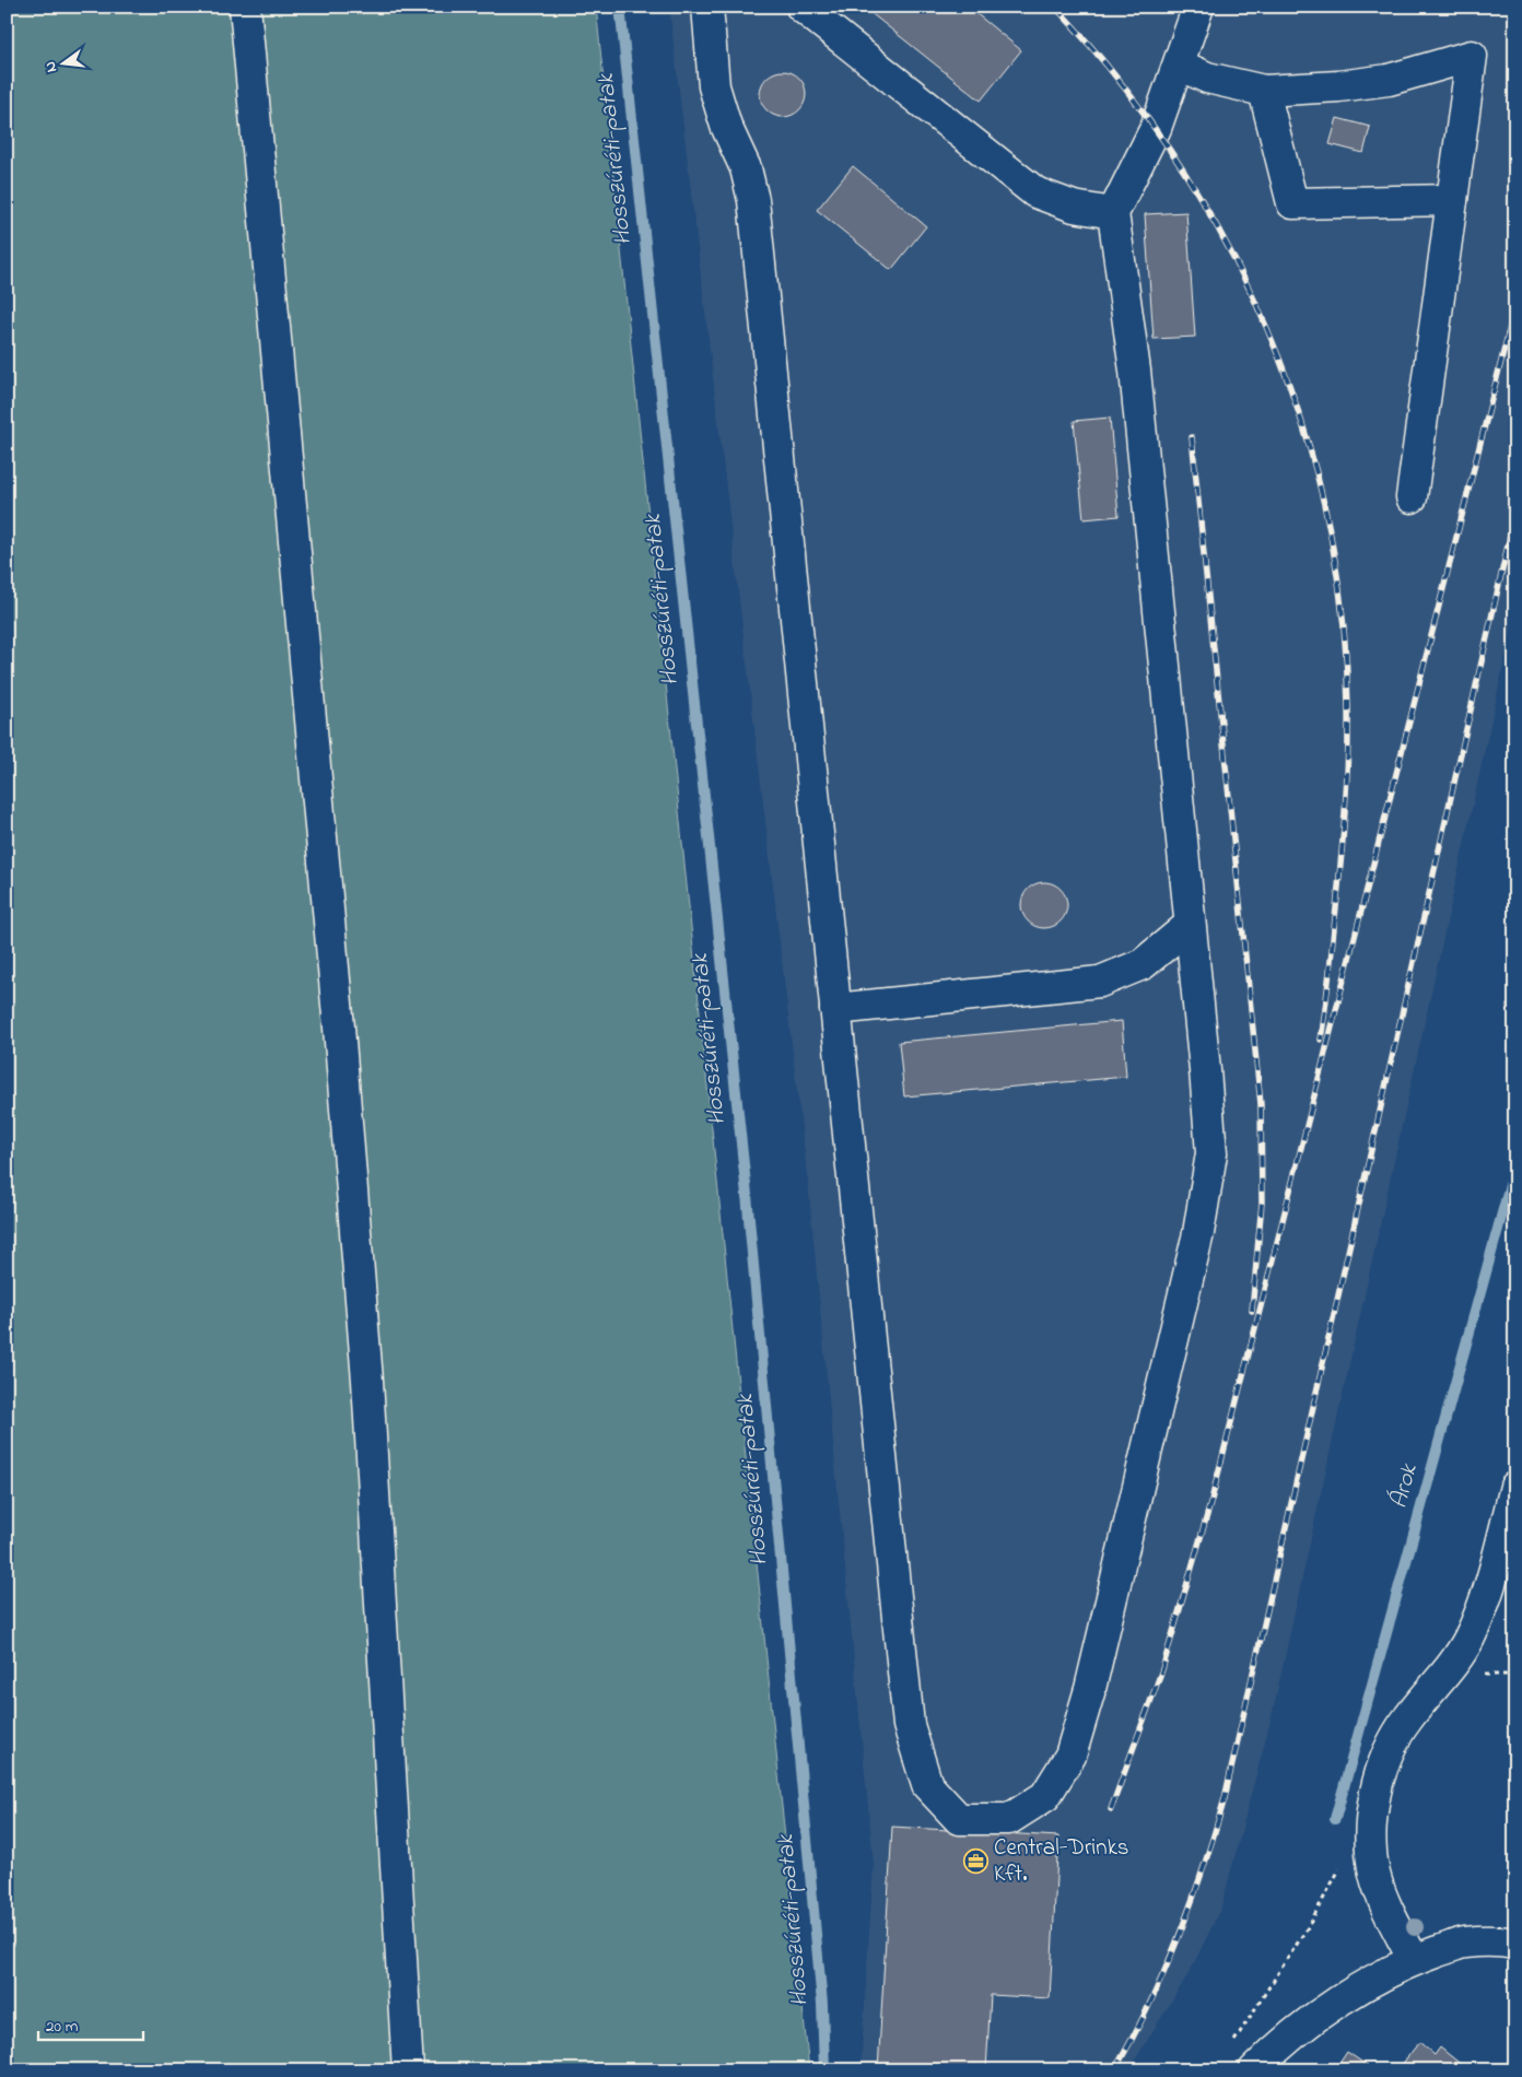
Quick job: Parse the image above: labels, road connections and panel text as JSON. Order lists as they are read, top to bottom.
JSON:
{
  "water": ["Hosszúréti-patak", "Árok"],
  "places": {
    "office": ["Central-Drinks Kft."]
  },
  "scale_bar": "20 m",
  "north": "left"
}
